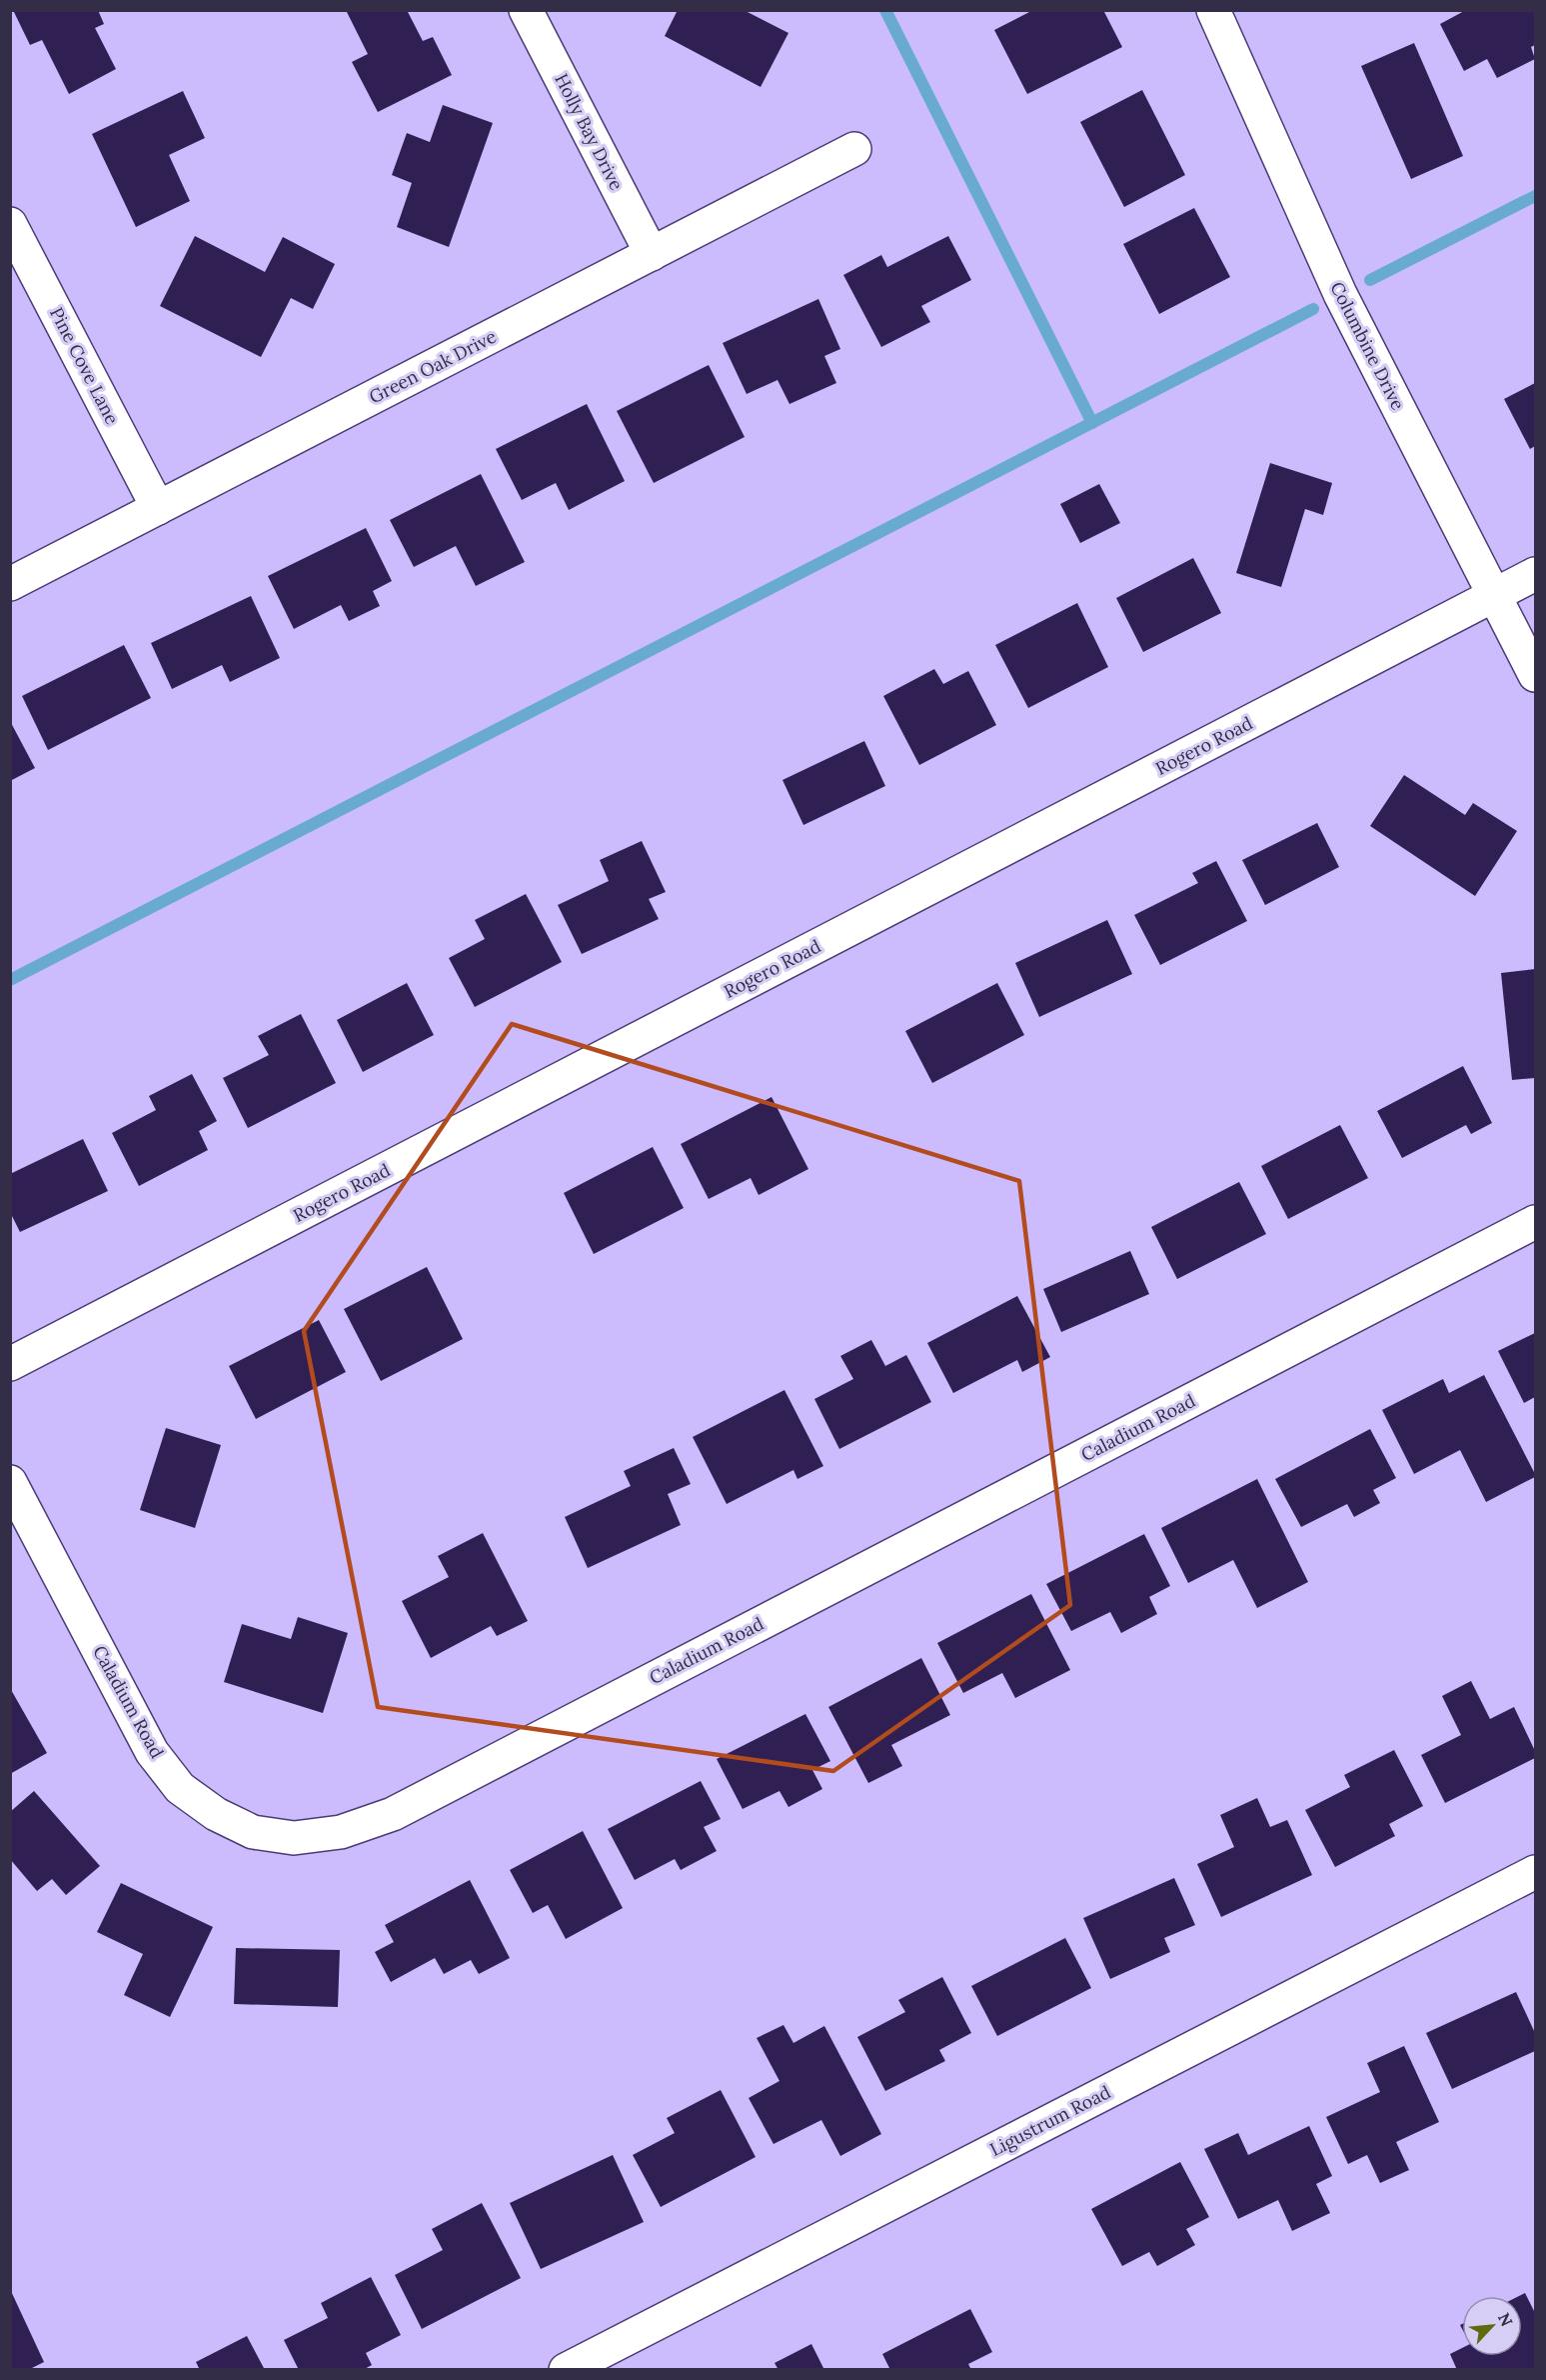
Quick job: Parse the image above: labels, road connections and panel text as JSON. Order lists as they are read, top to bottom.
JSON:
{
  "streets": {
    "street": [
      "Holly Bay Drive",
      "Columbine Drive",
      "Pine Cove Lane",
      "Green Oak Drive",
      "Rogero Road",
      "Caladium Road",
      "Ligustrum Road"
    ]
  },
  "crossings": [
    ["Holly Bay Drive", "Green Oak Drive"],
    ["Columbine Drive", "Rogero Road"],
    ["Pine Cove Lane", "Green Oak Drive"]
  ],
  "north": "top right"
}
